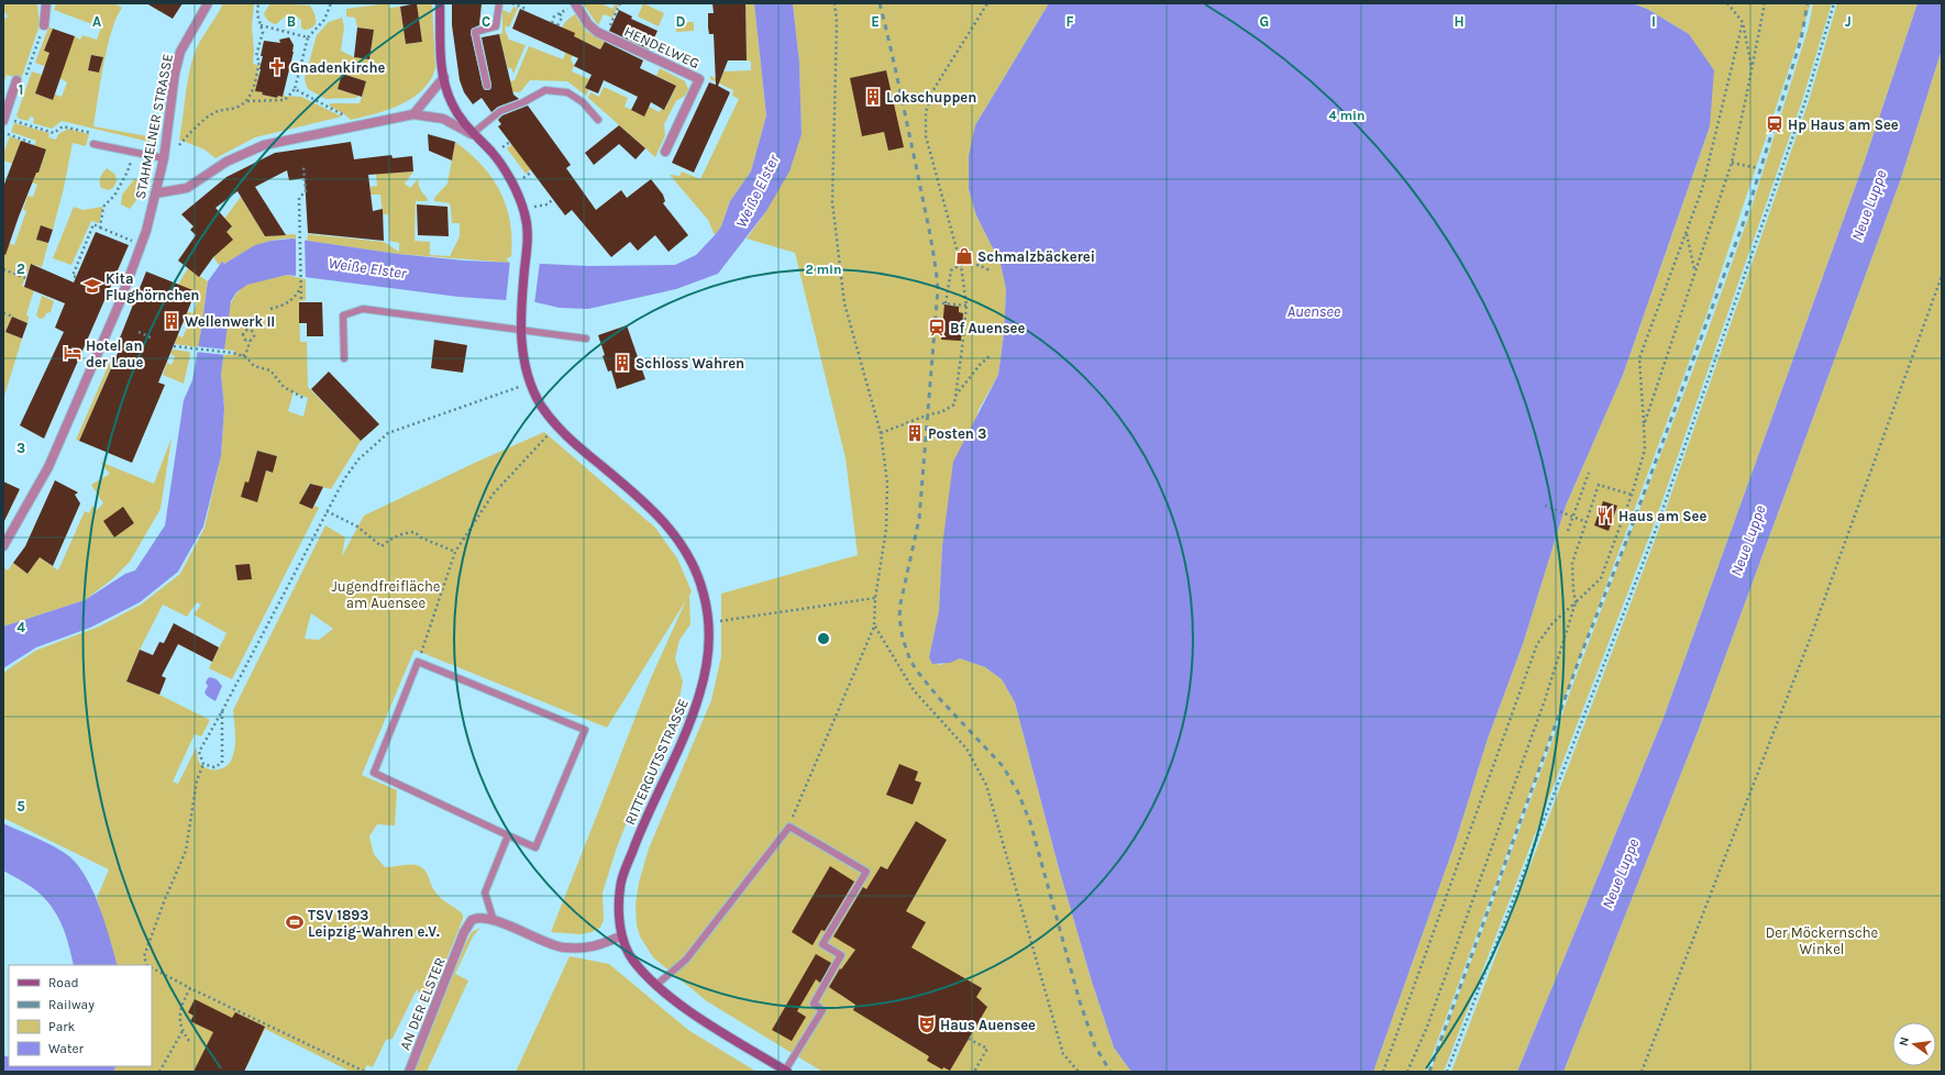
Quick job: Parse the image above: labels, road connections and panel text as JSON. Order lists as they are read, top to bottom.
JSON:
{
  "streets": {
    "main road": ["RITTERGUTSSTRASSE"],
    "street": ["HENDELWEG", "STAHMELNER STRASSE", "AN DER ELSTER"]
  },
  "crossings": [
    ["RITTERGUTSSTRASSE", "AN DER ELSTER"]
  ],
  "water": ["Weiße Elster", "Neue Luppe", "Auensee"],
  "parks": ["Jugendfreifläche am Auensee", "Der Möckernsche Winkel"],
  "places": {
    "church": ["Gnadenkirche"],
    "building": [
      "Lokschuppen",
      "Wellenwerk II",
      "Schloss Wahren",
      "Posten 3"
    ],
    "station": ["Hp Haus am See", "Bf Auensee"],
    "shop": ["Schmalzbäckerei"],
    "school or university": ["Kita Flughörnchen"],
    "hotel": ["Hotel an der Laue"],
    "restaurant": ["Haus am See"],
    "sports": ["TSV 1893 Leipzig-Wahren e.V."],
    "theatre": ["Haus Auensee"]
  },
  "legend": [
    "Road",
    "Railway",
    "Park",
    "Water"
  ],
  "north": "left",
  "grid": {
    "columns": [
      "A",
      "B",
      "C",
      "D",
      "E",
      "F",
      "G",
      "H",
      "I",
      "J"
    ],
    "rows": [
      "1",
      "2",
      "3",
      "4",
      "5"
    ]
  },
  "rings": ["4 min", "2 min"]
}
